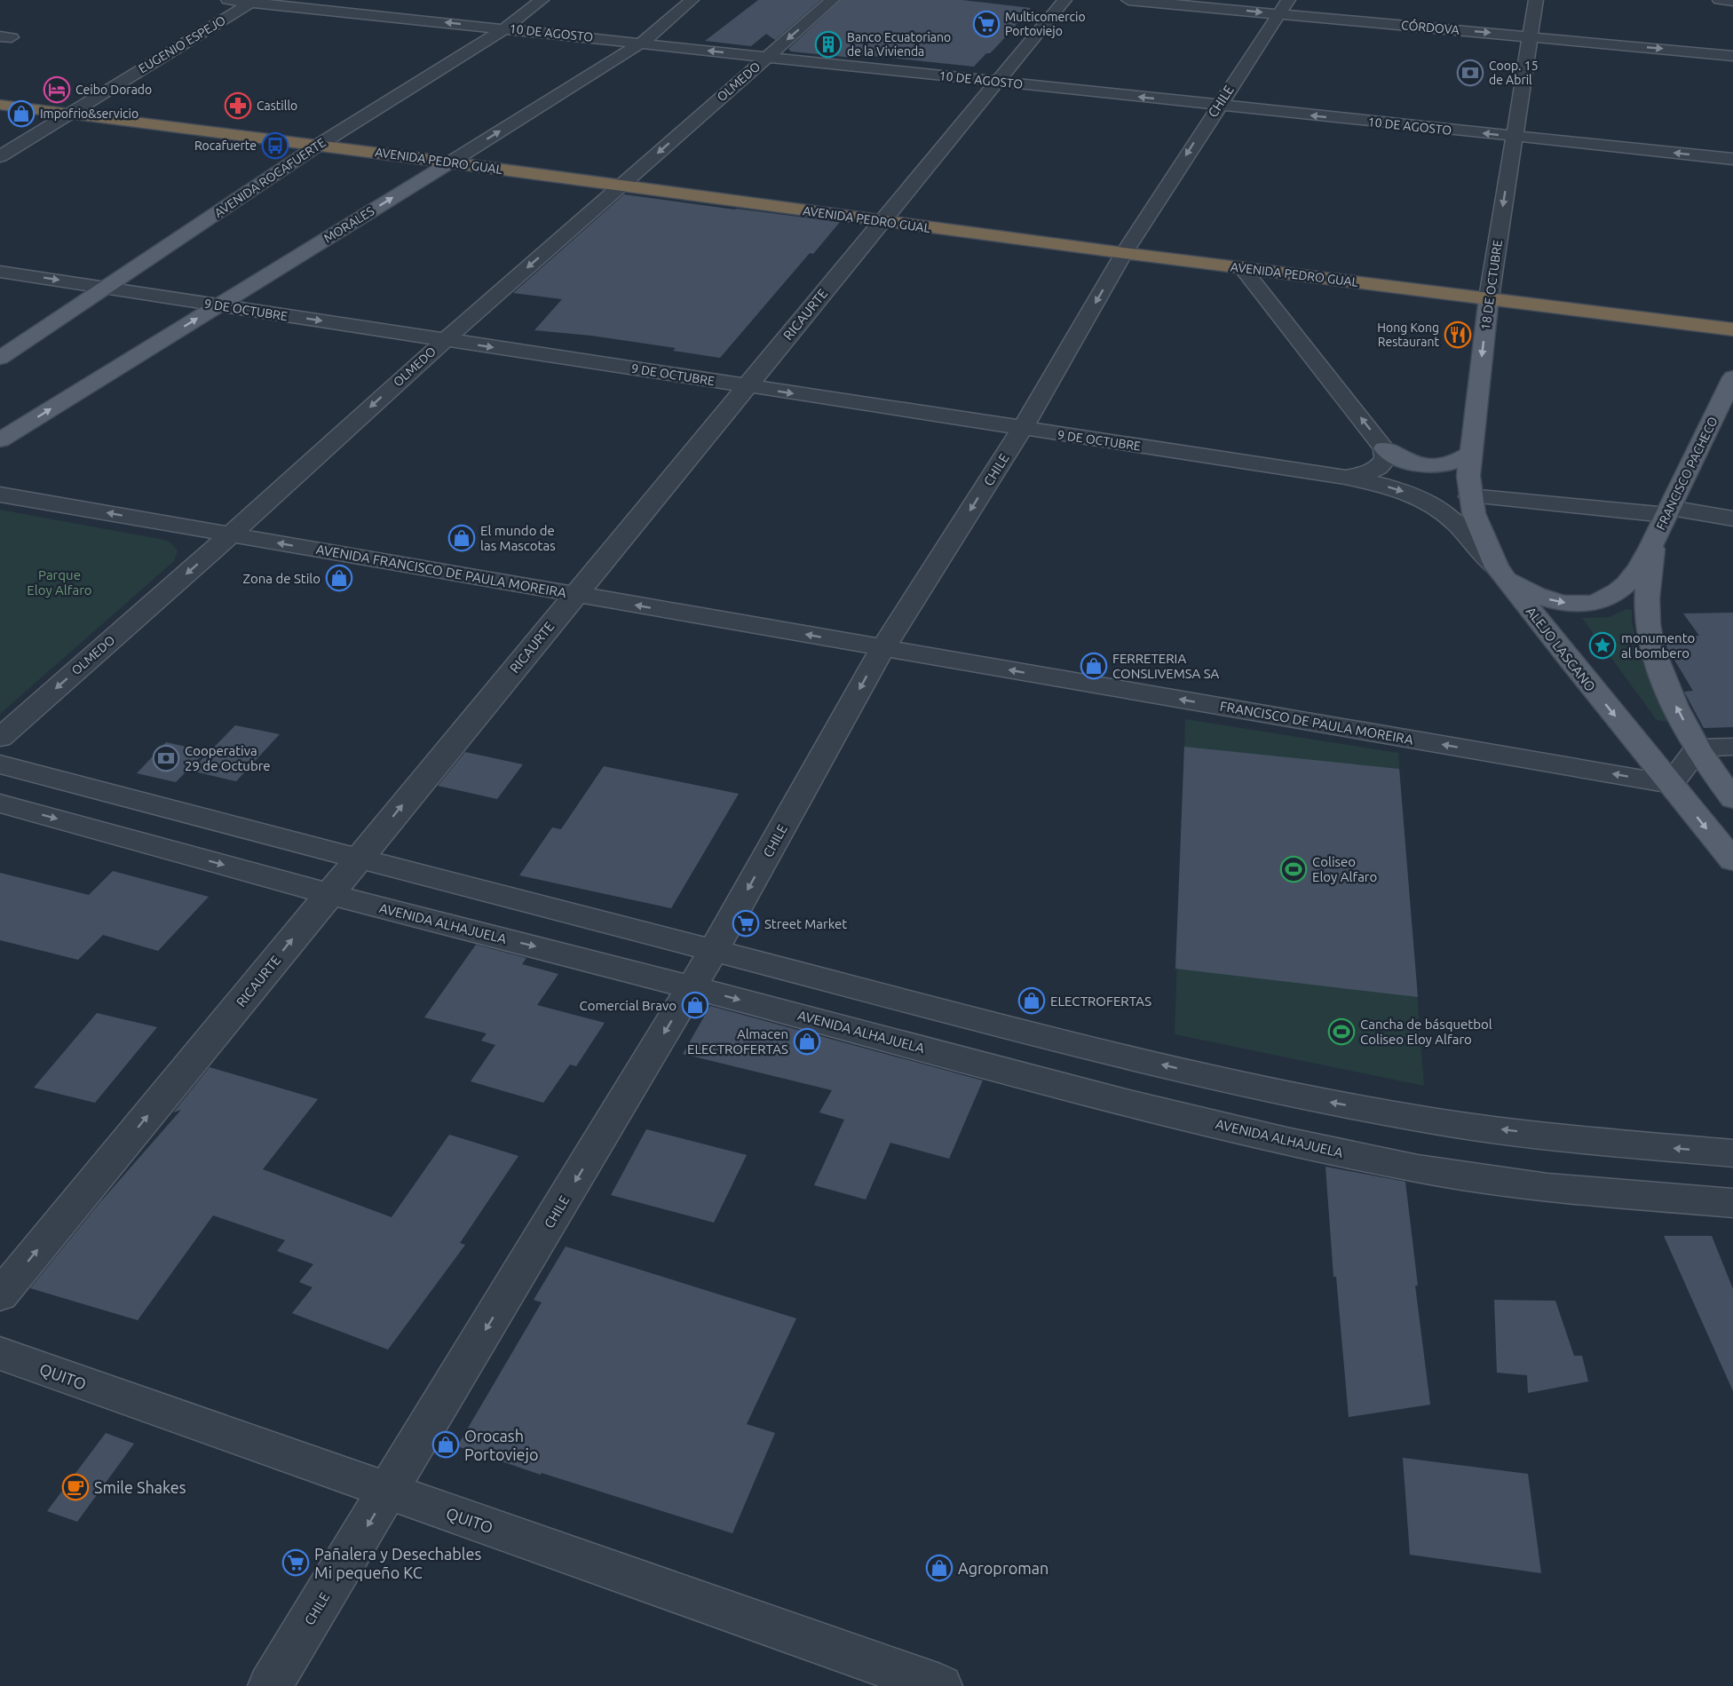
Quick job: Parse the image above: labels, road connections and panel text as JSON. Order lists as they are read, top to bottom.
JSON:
{
  "streets": {
    "highway": ["AVENIDA PEDRO GUAL"],
    "main road": [
      "AVENIDA ROCAFUERTE",
      "MORALES",
      "18 DE OCTUBRE",
      "FRANCISCO PACHECO",
      "ALEJO LASCANO"
    ],
    "street": [
      "CÓRDOVA",
      "10 DE AGOSTO",
      "EUGENIO ESPEJO",
      "OLMEDO",
      "CHILE",
      "9 DE OCTUBRE",
      "RICAURTE",
      "AVENIDA FRANCISCO DE PAULA MOREIRA",
      "FRANCISCO DE PAULA MOREIRA",
      "AVENIDA ALHAJUELA",
      "QUITO"
    ]
  },
  "crossings": [
    ["CÓRDOVA", "CHILE"],
    ["CÓRDOVA", "18 DE OCTUBRE"],
    ["10 DE AGOSTO", "EUGENIO ESPEJO"],
    ["10 DE AGOSTO", "OLMEDO"],
    ["10 DE AGOSTO", "CHILE"],
    ["10 DE AGOSTO", "AVENIDA ROCAFUERTE"],
    ["10 DE AGOSTO", "MORALES"],
    ["10 DE AGOSTO", "18 DE OCTUBRE"],
    ["10 DE AGOSTO", "RICAURTE"],
    ["EUGENIO ESPEJO", "AVENIDA PEDRO GUAL"],
    ["OLMEDO", "AVENIDA PEDRO GUAL"],
    ["OLMEDO", "9 DE OCTUBRE"],
    ["OLMEDO", "AVENIDA FRANCISCO DE PAULA MOREIRA"],
    ["CHILE", "AVENIDA PEDRO GUAL"],
    ["CHILE", "9 DE OCTUBRE"],
    ["CHILE", "AVENIDA FRANCISCO DE PAULA MOREIRA"],
    ["CHILE", "FRANCISCO DE PAULA MOREIRA"],
    ["CHILE", "AVENIDA ALHAJUELA"],
    ["CHILE", "QUITO"],
    ["AVENIDA PEDRO GUAL", "AVENIDA ROCAFUERTE"],
    ["AVENIDA PEDRO GUAL", "MORALES"],
    ["AVENIDA PEDRO GUAL", "18 DE OCTUBRE"],
    ["AVENIDA PEDRO GUAL", "RICAURTE"],
    ["AVENIDA PEDRO GUAL", "ALEJO LASCANO"],
    ["AVENIDA ROCAFUERTE", "9 DE OCTUBRE"],
    ["MORALES", "9 DE OCTUBRE"],
    ["18 DE OCTUBRE", "ALEJO LASCANO"],
    ["9 DE OCTUBRE", "RICAURTE"],
    ["9 DE OCTUBRE", "ALEJO LASCANO"],
    ["RICAURTE", "AVENIDA FRANCISCO DE PAULA MOREIRA"],
    ["RICAURTE", "AVENIDA ALHAJUELA"],
    ["AVENIDA FRANCISCO DE PAULA MOREIRA", "FRANCISCO DE PAULA MOREIRA"],
    ["ALEJO LASCANO", "FRANCISCO DE PAULA MOREIRA"]
  ],
  "one_way": [
    "CÓRDOVA",
    "10 DE AGOSTO",
    "OLMEDO",
    "CHILE",
    "MORALES",
    "18 DE OCTUBRE",
    "9 DE OCTUBRE",
    "RICAURTE",
    "AVENIDA FRANCISCO DE PAULA MOREIRA",
    "FRANCISCO DE PAULA MOREIRA"
  ],
  "parks": ["Parque Eloy Alfaro"],
  "places": {
    "supermarket": ["Multicomercio Portoviejo", "Street Market", "Pañalera y Desechables Mi pequeño KC"],
    "building": ["Banco Ecuatoriano de la Vivienda"],
    "bank": ["Coop. 15 de Abril", "Cooperativa 29 de Octubre"],
    "hotel": ["Ceibo Dorado"],
    "pharmacy": ["Castillo"],
    "shop": [
      "Impofrio&servicio",
      "El mundo de las Mascotas",
      "Zona de Stilo",
      "FERRETERIA CONSLIVEMSA SA",
      "ELECTROFERTAS",
      "Comercial Bravo",
      "Almacen ELECTROFERTAS",
      "Orocash Portoviejo",
      "Agroproman"
    ],
    "bus stop": ["Rocafuerte"],
    "restaurant": ["Hong Kong Restaurant"],
    "place": ["monumento al bombero"],
    "sports": ["Coliseo Eloy Alfaro", "Cancha de básquetbol Coliseo Eloy Alfaro"],
    "cafe": ["Smile Shakes"]
  }
}
